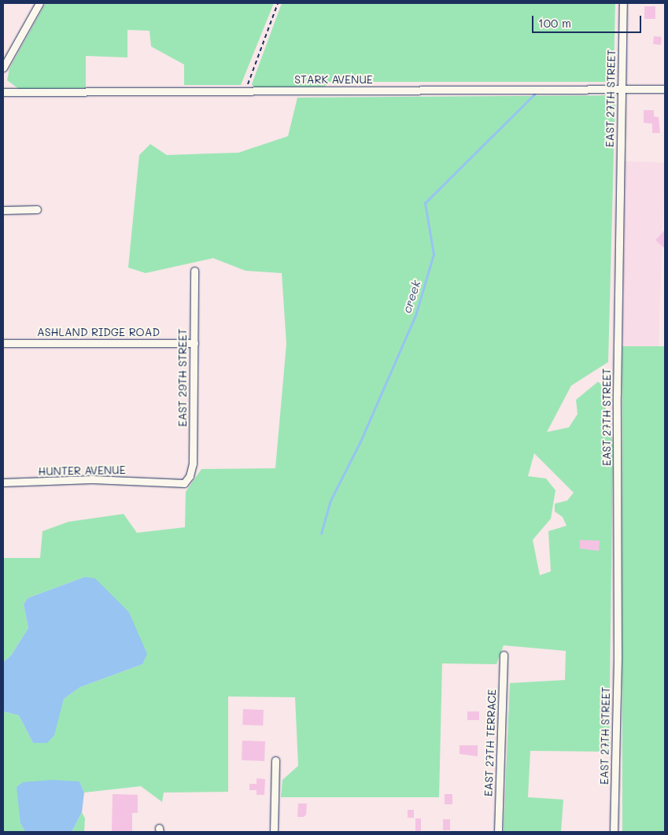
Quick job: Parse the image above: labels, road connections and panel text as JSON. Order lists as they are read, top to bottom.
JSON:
{
  "streets": {
    "street": [
      "STARK AVENUE",
      "EAST 27TH STREET",
      "ASHLAND RIDGE ROAD",
      "EAST 29TH STREET",
      "HUNTER AVENUE",
      "EAST 27TH TERRACE"
    ]
  },
  "crossings": [
    ["STARK AVENUE", "EAST 27TH STREET"],
    ["ASHLAND RIDGE ROAD", "EAST 29TH STREET"],
    ["EAST 29TH STREET", "HUNTER AVENUE"]
  ],
  "water": ["creek"],
  "scale_bar": "100 m"
}
